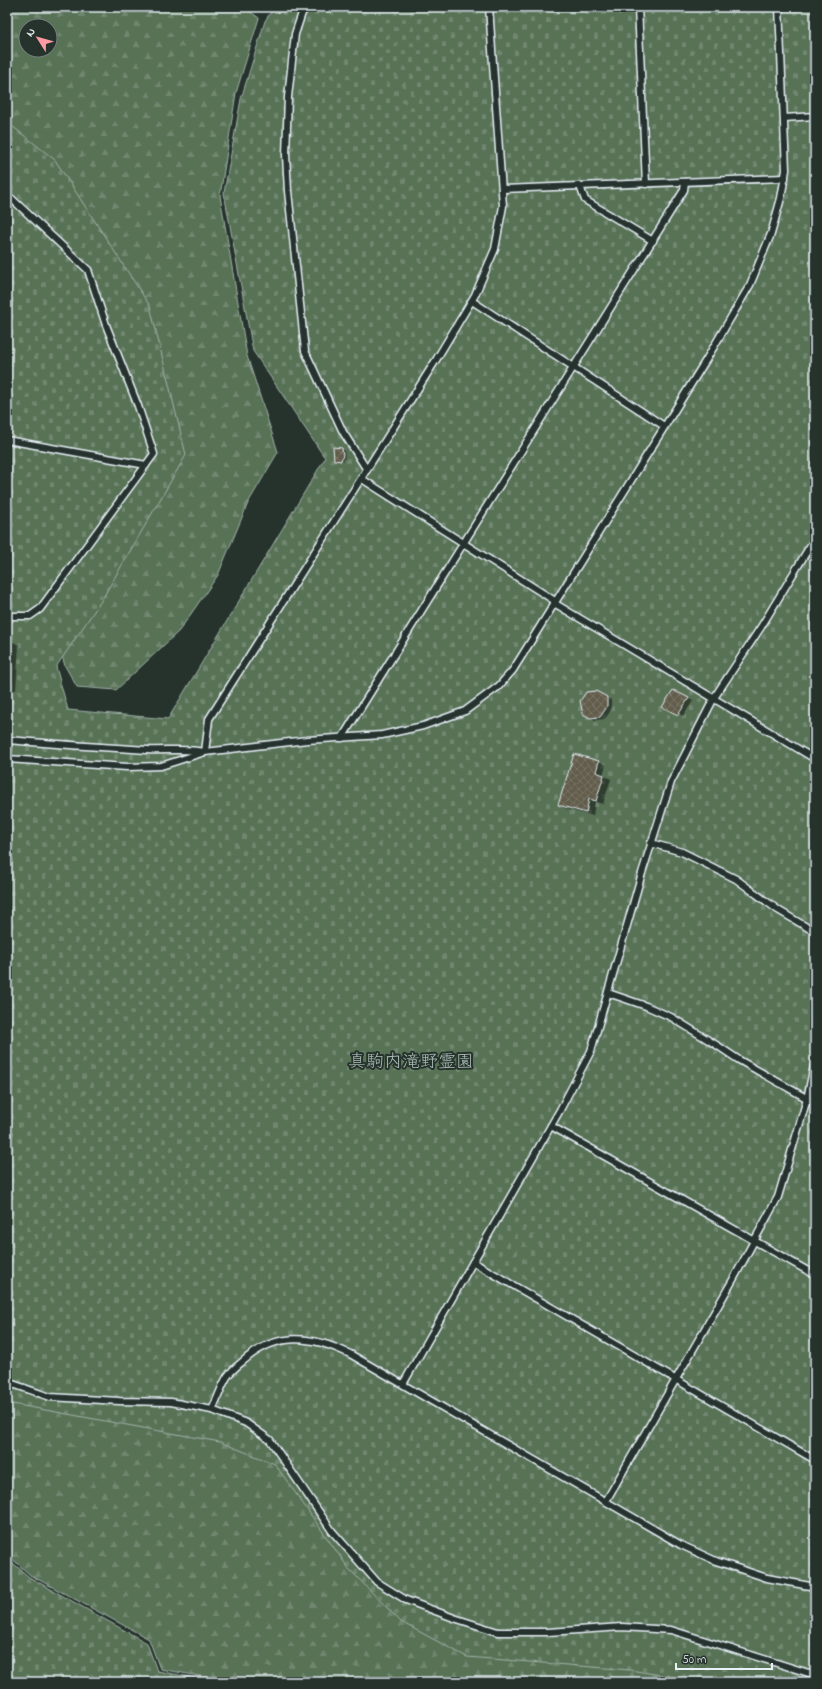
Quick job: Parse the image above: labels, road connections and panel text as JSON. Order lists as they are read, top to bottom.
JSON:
{
  "parks": ["真駒内滝野霊園"],
  "scale_bar": "50 m",
  "north": "top left"
}
